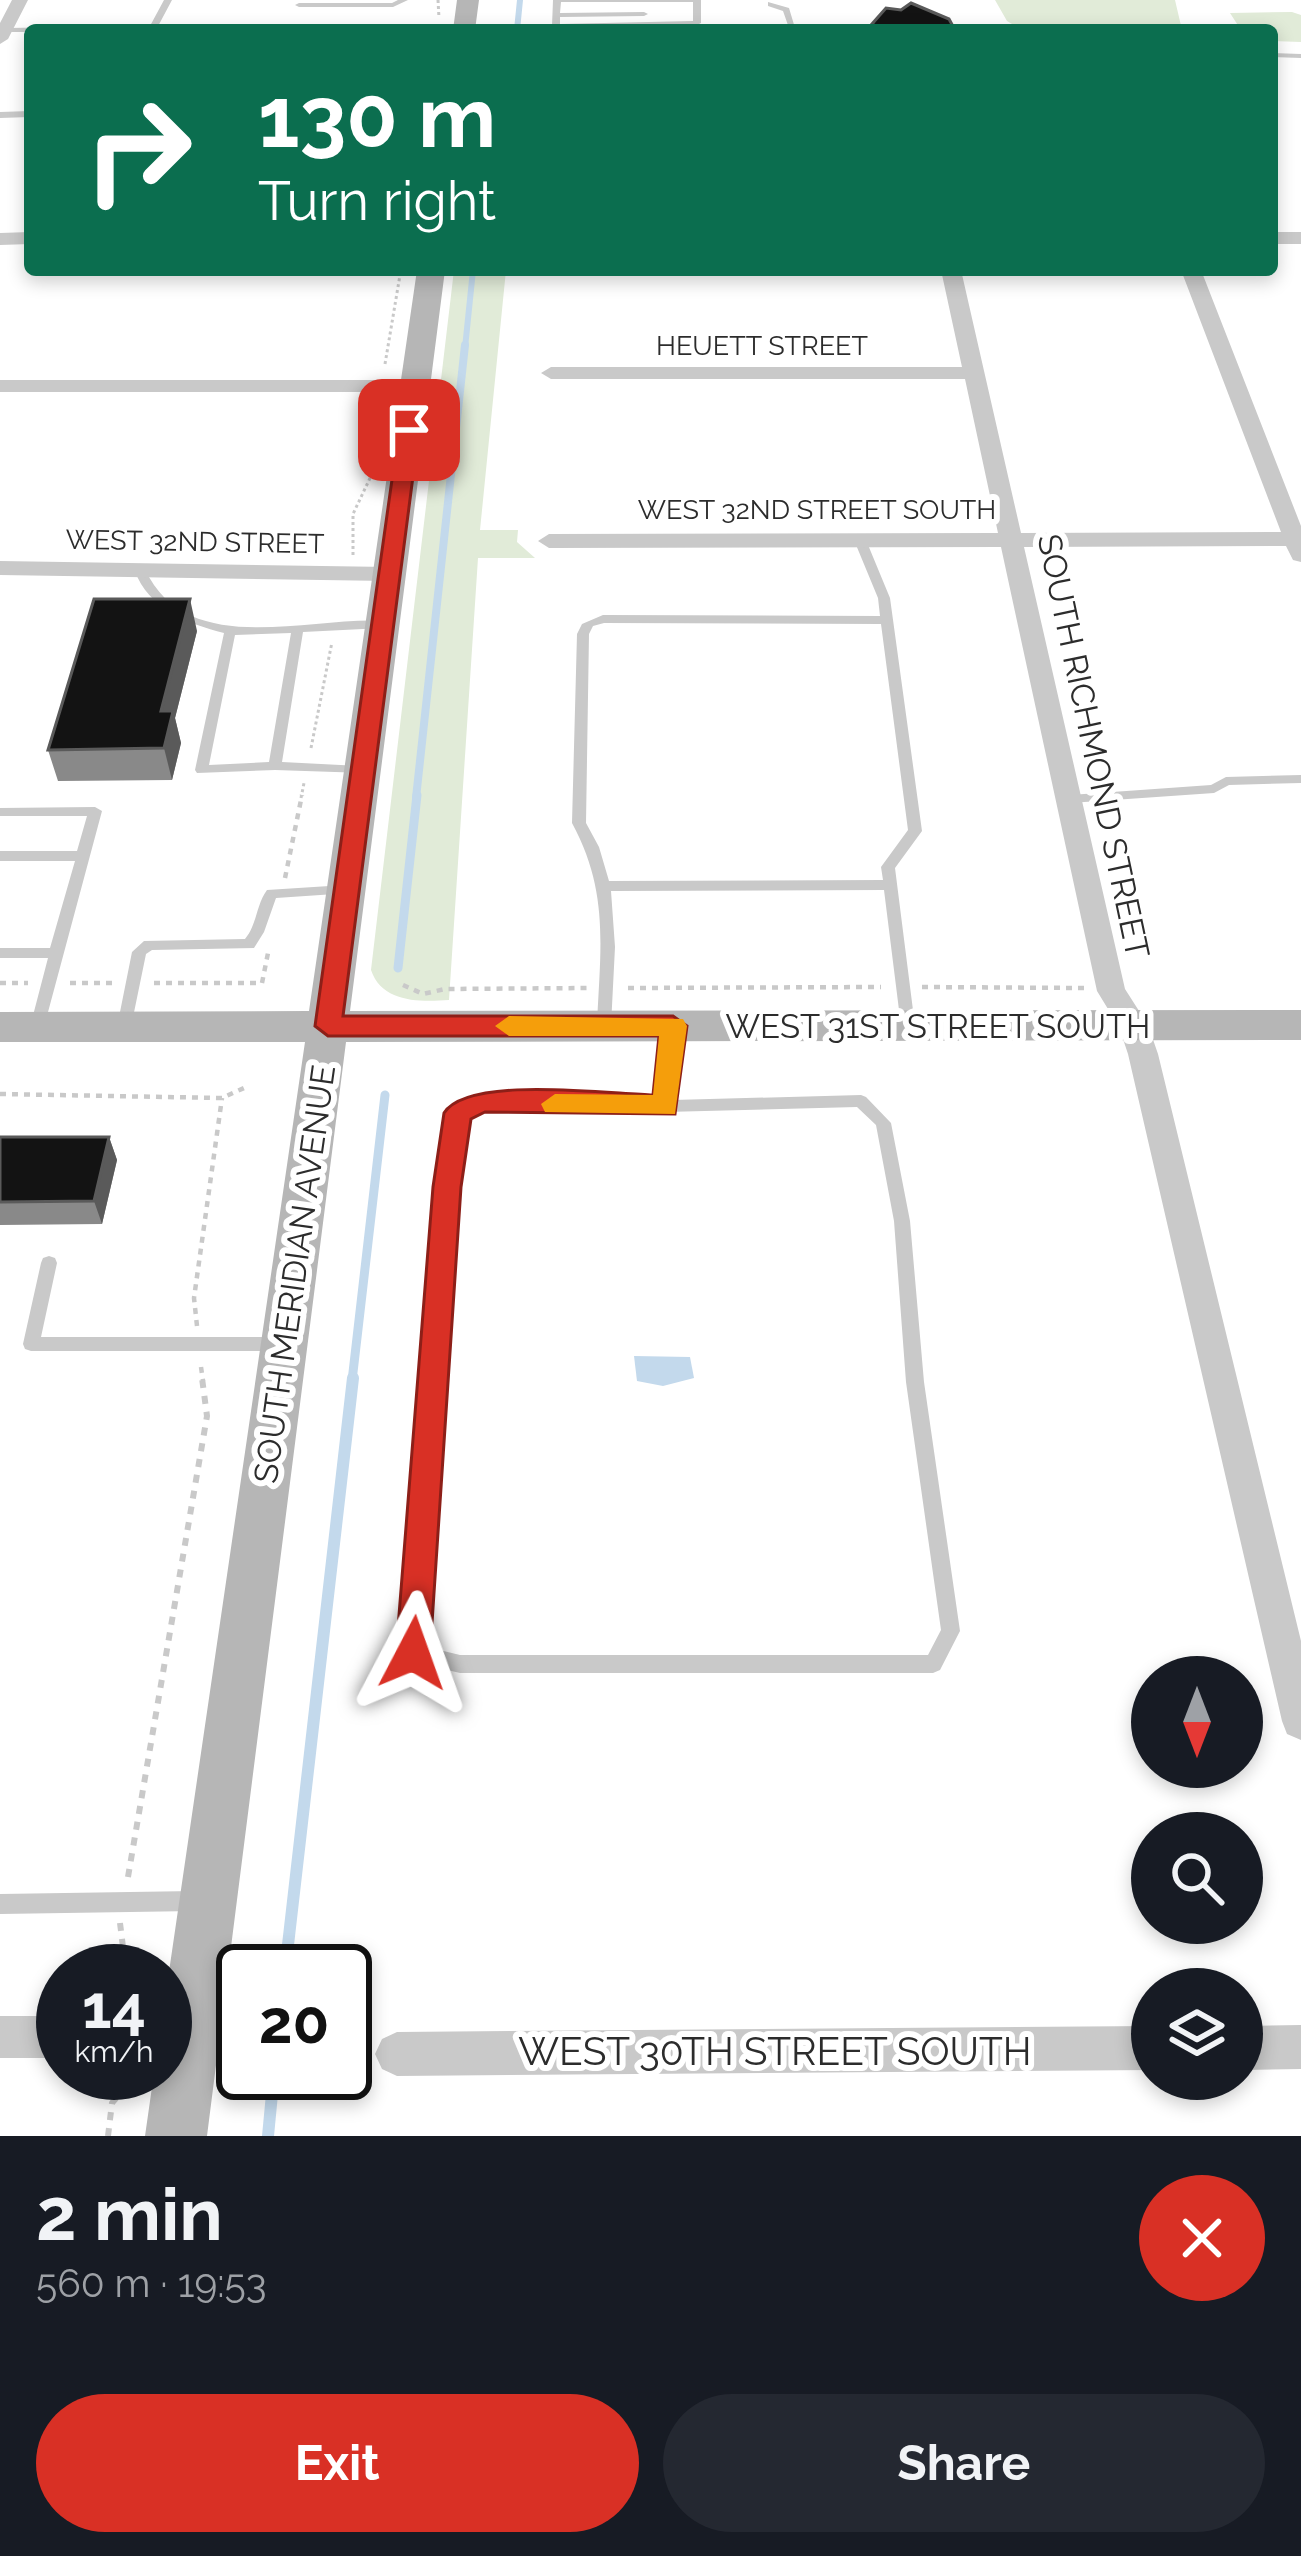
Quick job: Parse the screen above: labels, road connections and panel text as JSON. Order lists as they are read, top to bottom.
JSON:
{
  "streets": {
    "main road": ["WEST 31ST STREET SOUTH", "SOUTH MERIDIAN AVENUE"],
    "street": [
      "HEUETT STREET",
      "WEST 32ND STREET SOUTH",
      "WEST 32ND STREET",
      "SOUTH RICHMOND STREET",
      "WEST 30TH STREET SOUTH"
    ]
  },
  "crossings": [
    ["HEUETT STREET", "SOUTH RICHMOND STREET"],
    ["WEST 32ND STREET SOUTH", "SOUTH RICHMOND STREET"],
    ["WEST 32ND STREET", "SOUTH MERIDIAN AVENUE"],
    ["SOUTH RICHMOND STREET", "WEST 31ST STREET SOUTH"],
    ["WEST 31ST STREET SOUTH", "SOUTH MERIDIAN AVENUE"]
  ],
  "north": "bottom",
  "page": {
    "turn": ["130 m", "Turn right"],
    "speed": "14 km/h",
    "limit": "20",
    "heading": ["2 min", "560 m · 19:53"],
    "buttons": ["Exit", "Share"]
  }
}
